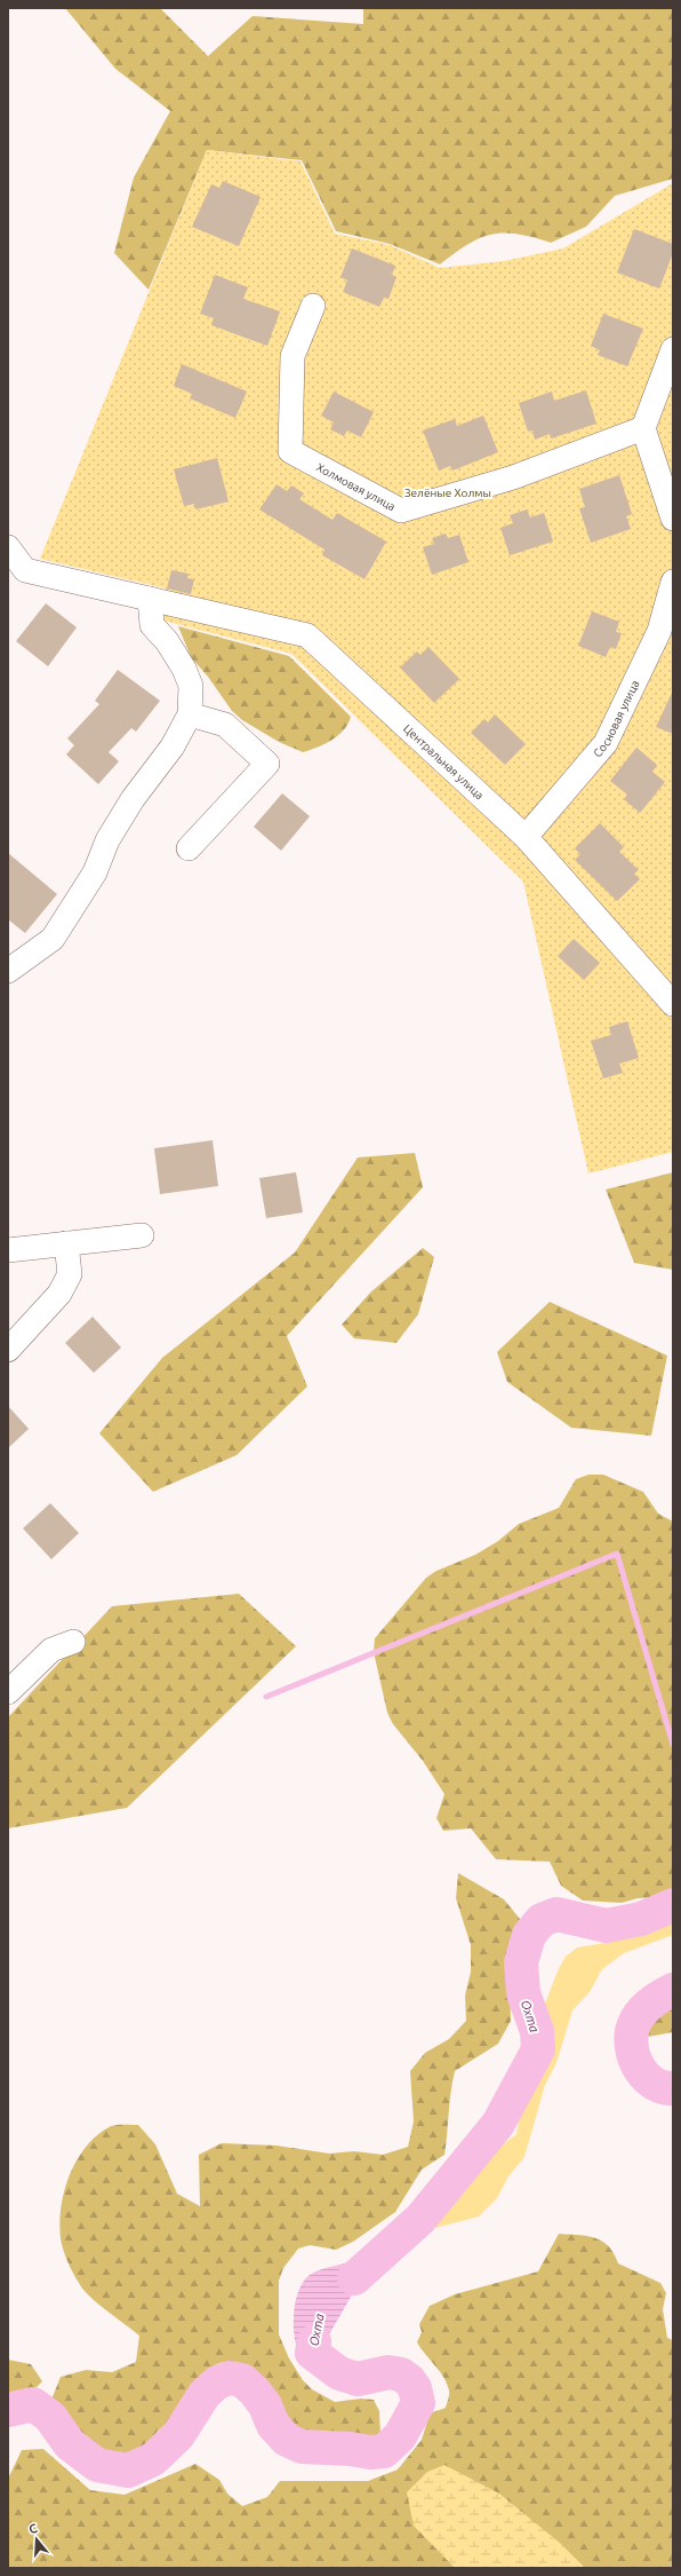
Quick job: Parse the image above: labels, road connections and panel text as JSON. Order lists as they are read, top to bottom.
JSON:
{
  "streets": {
    "street": ["Холмовая улица", "Сосновая улица", "Центральная улица"]
  },
  "crossings": [
    ["Сосновая улица", "Центральная улица"]
  ],
  "water": ["Охта"],
  "parks": ["Зелёные Холмы"],
  "north": "top"
}
